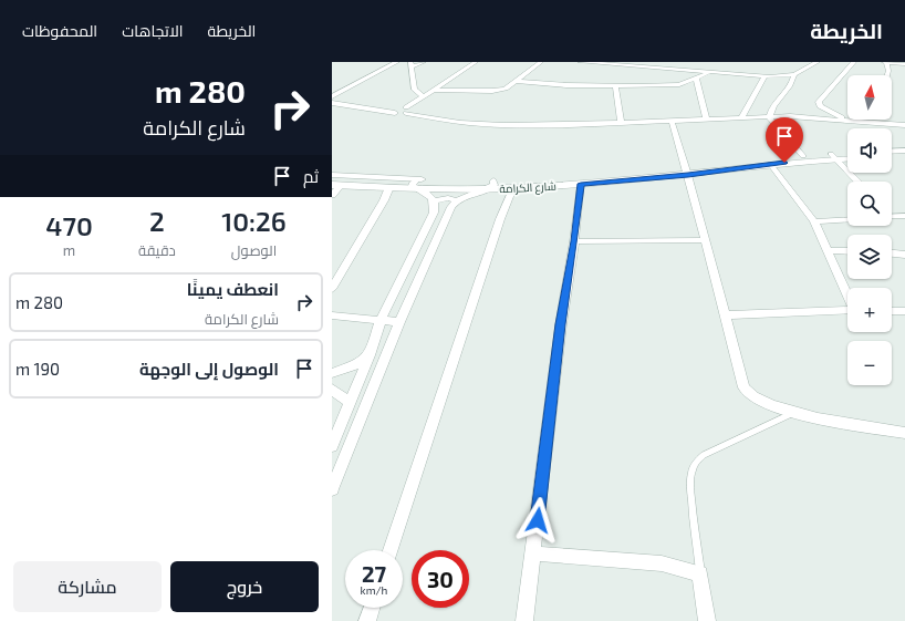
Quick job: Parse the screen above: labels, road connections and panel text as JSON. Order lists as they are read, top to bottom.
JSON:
{
  "streets": {
    "street": ["شارع الكرامة"]
  },
  "north": "top",
  "page": {
    "header": "الخريطة",
    "nav": ["الخريطة", "الاتجاهات", "المحفوظات"],
    "turn": ["280 m", "شارع الكرامة"],
    "map_buttons": ["+", "−"],
    "then": "ثم",
    "eta": [
      "10:26",
      "الوصول",
      "2",
      "دقيقة",
      "470",
      "m"
    ],
    "list": [
      {
        "name": "انعطف يمينًا",
        "note": "شارع الكرامة",
        "value": "280 m"
      },
      {
        "name": "الوصول إلى الوجهة",
        "value": "190 m"
      }
    ],
    "speed": "27 km/h",
    "limit": "30",
    "buttons": ["خروج", "مشاركة"]
  }
}
